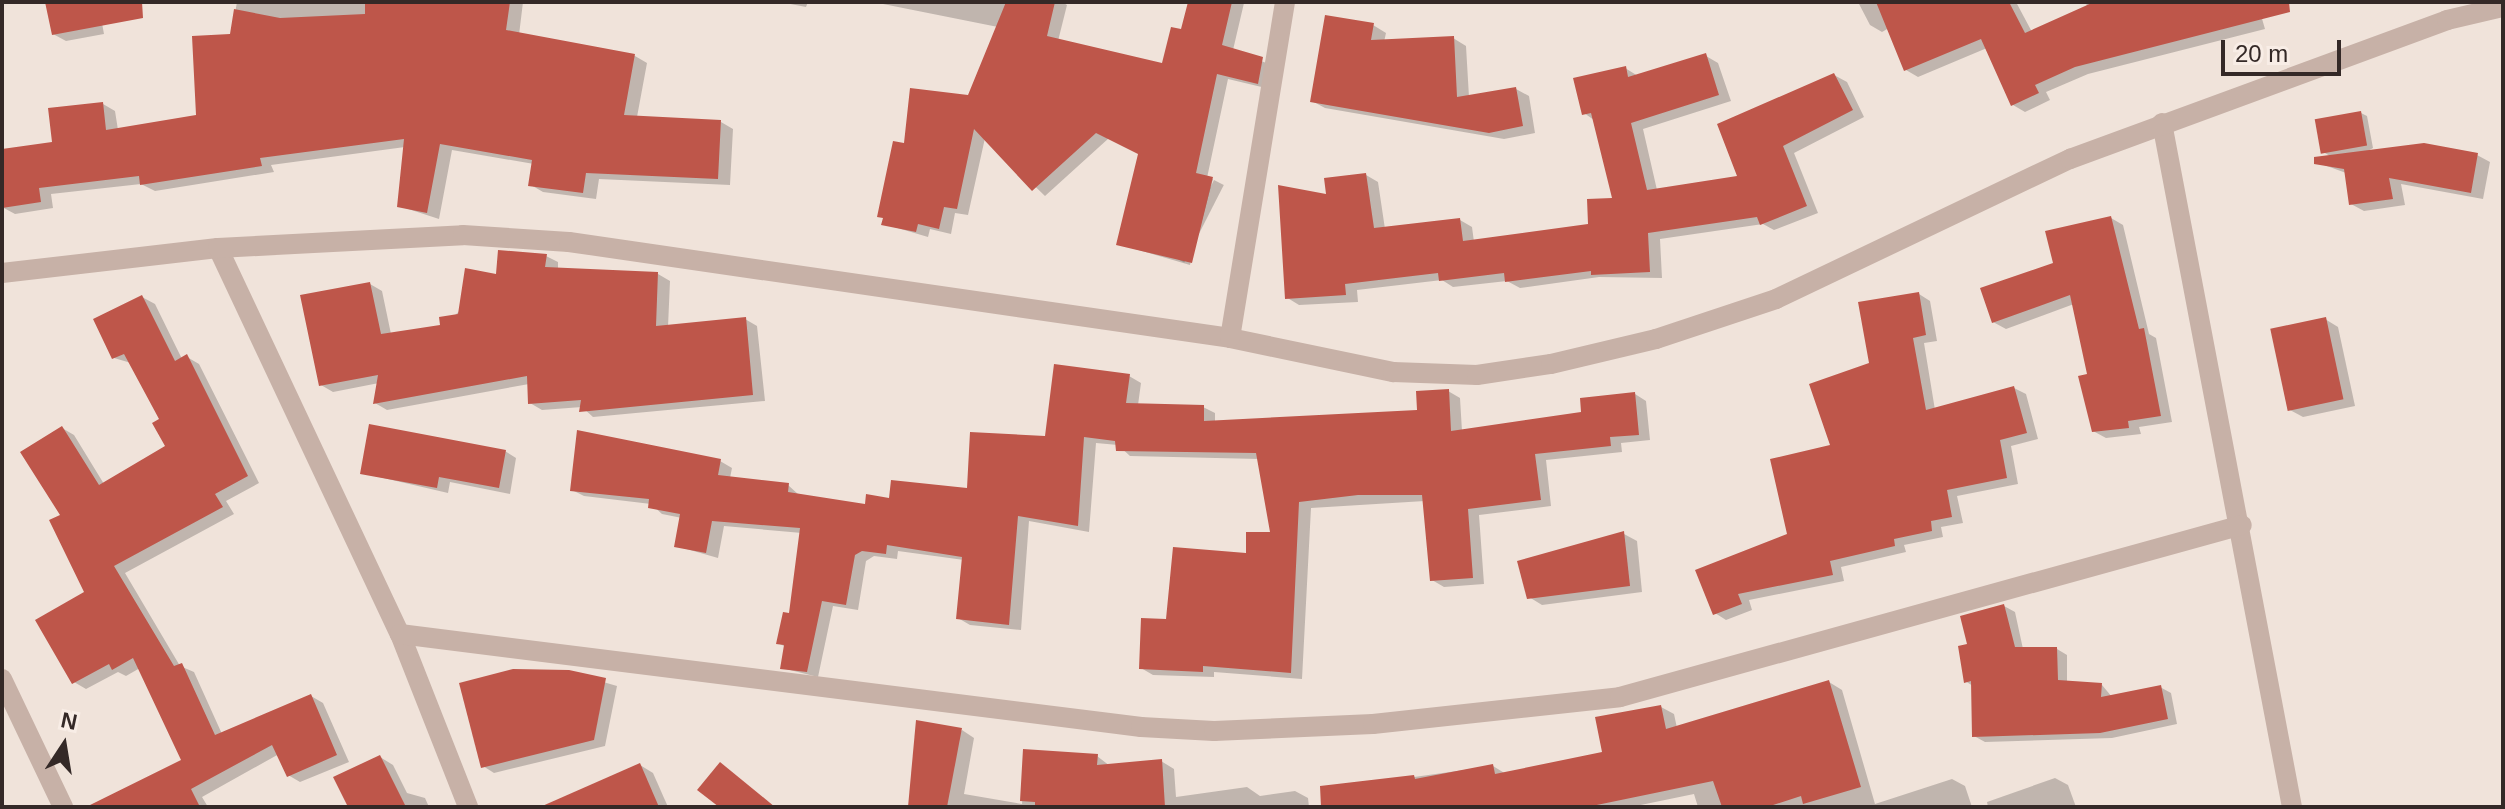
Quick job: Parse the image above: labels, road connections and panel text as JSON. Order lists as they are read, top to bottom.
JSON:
{
  "scale_bar": "20 m",
  "north": "top"
}
